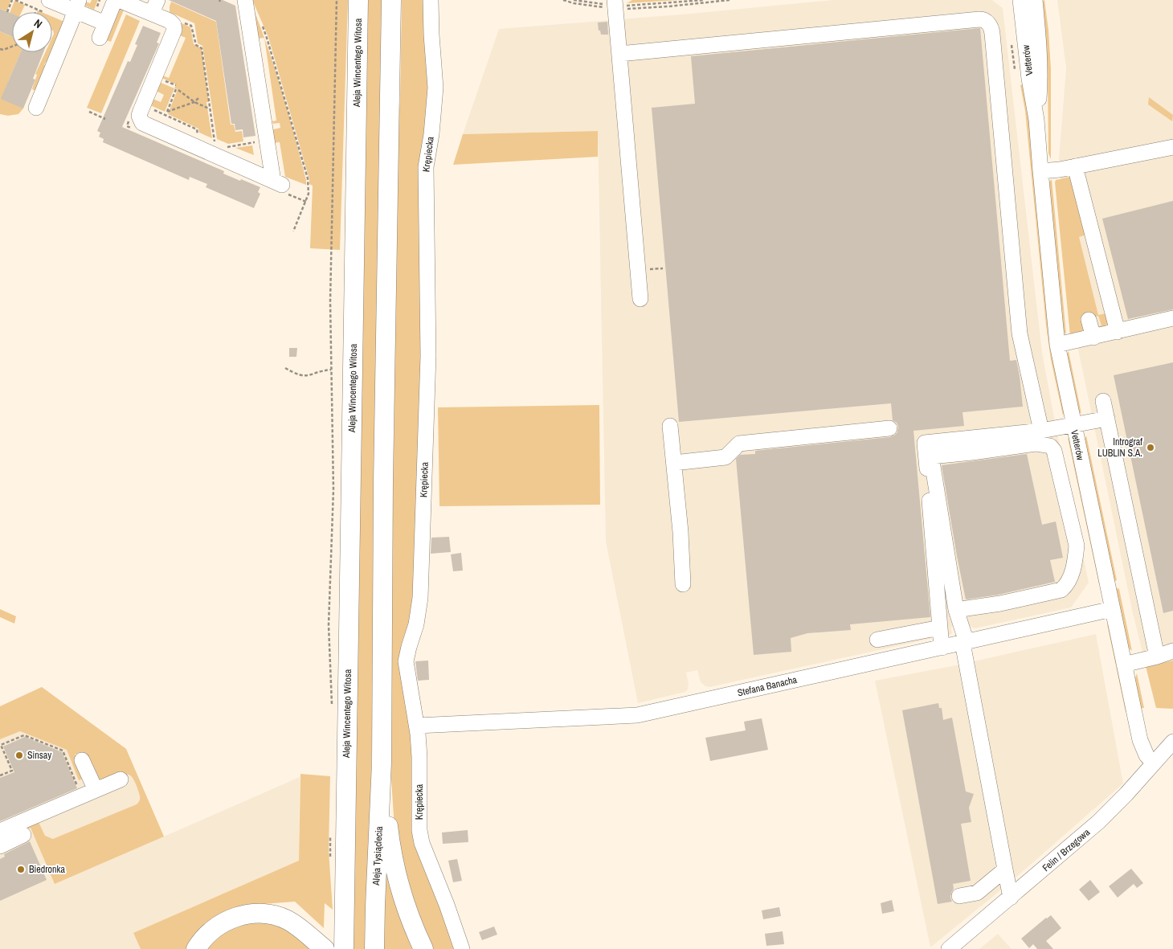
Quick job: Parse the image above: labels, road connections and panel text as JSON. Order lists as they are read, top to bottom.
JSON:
{
  "streets": {
    "main road": ["Aleja Wincentego Witosa", "Aleja Tysiąclecia"],
    "street": [
      "Vetterów",
      "Krępiecka",
      "Stefana Banacha",
      "Felin / Brzegowa"
    ]
  },
  "crossings": [
    ["Vetterów", "Stefana Banacha"],
    ["Vetterów", "Felin / Brzegowa"],
    ["Krępiecka", "Stefana Banacha"]
  ],
  "places": ["Intrograf LUBLIN S.A.", "Sinsay", "Biedronka"],
  "north": "top right"
}
